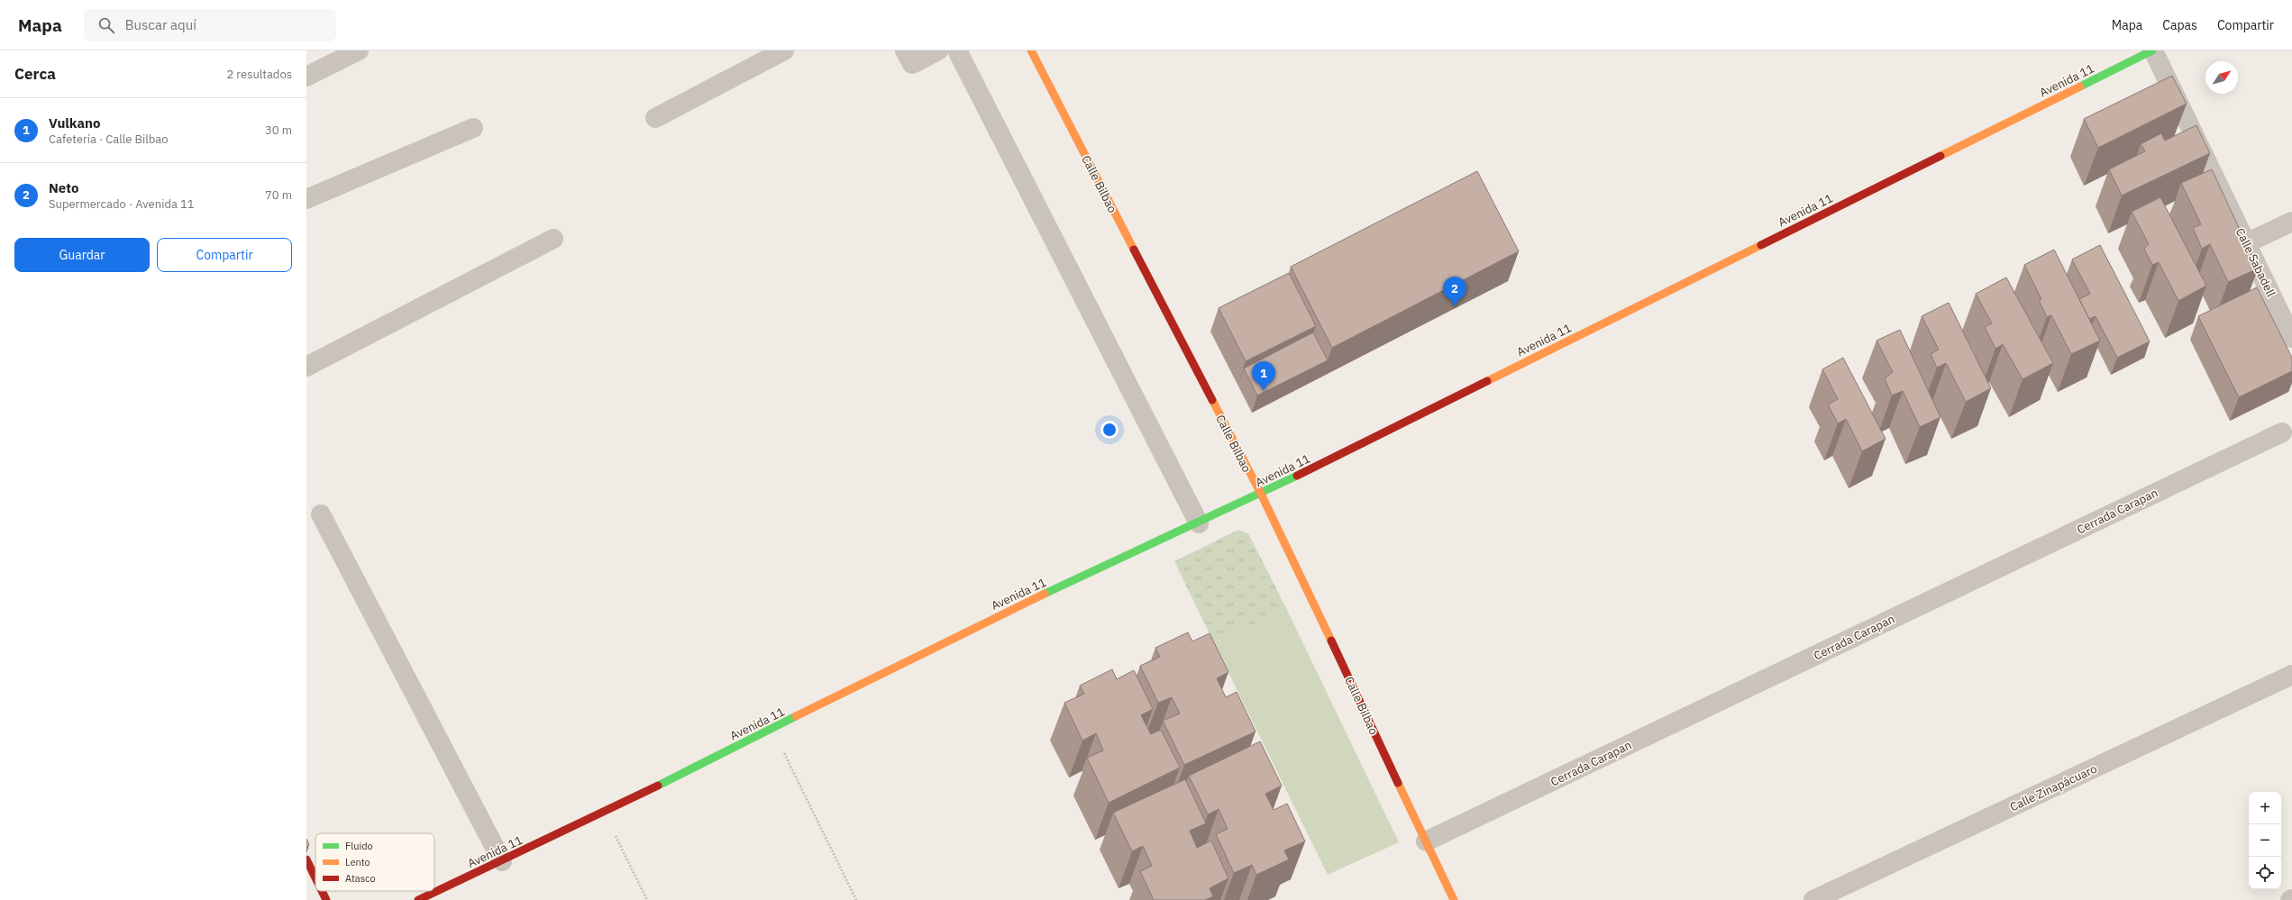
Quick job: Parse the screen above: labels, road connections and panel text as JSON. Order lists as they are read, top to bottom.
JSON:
{
  "streets": {
    "street": [
      "Avenida 11",
      "Calle Bilbao",
      "Calle Sabadell",
      "Cerrada Carapan",
      "Calle Zinapácuaro"
    ]
  },
  "crossings": [
    ["Avenida 11", "Calle Bilbao"],
    ["Avenida 11", "Calle Sabadell"],
    ["Calle Bilbao", "Cerrada Carapan"]
  ],
  "legend": ["Fluido", "Lento", "Atasco"],
  "north": "top right",
  "page": {
    "header": "Mapa",
    "search": "Buscar aquí",
    "nav": ["Mapa", "Capas", "Compartir"],
    "heading": ["Cerca", "2 resultados"],
    "list": [
      {
        "mark": "1",
        "name": "Vulkano",
        "note": "Cafetería · Calle Bilbao",
        "value": "30 m"
      },
      {
        "mark": "2",
        "name": "Neto",
        "note": "Supermercado · Avenida 11",
        "value": "70 m"
      }
    ],
    "buttons": ["Guardar", "Compartir"],
    "pins": ["2", "1"],
    "map_buttons": ["+", "−"]
  }
}
